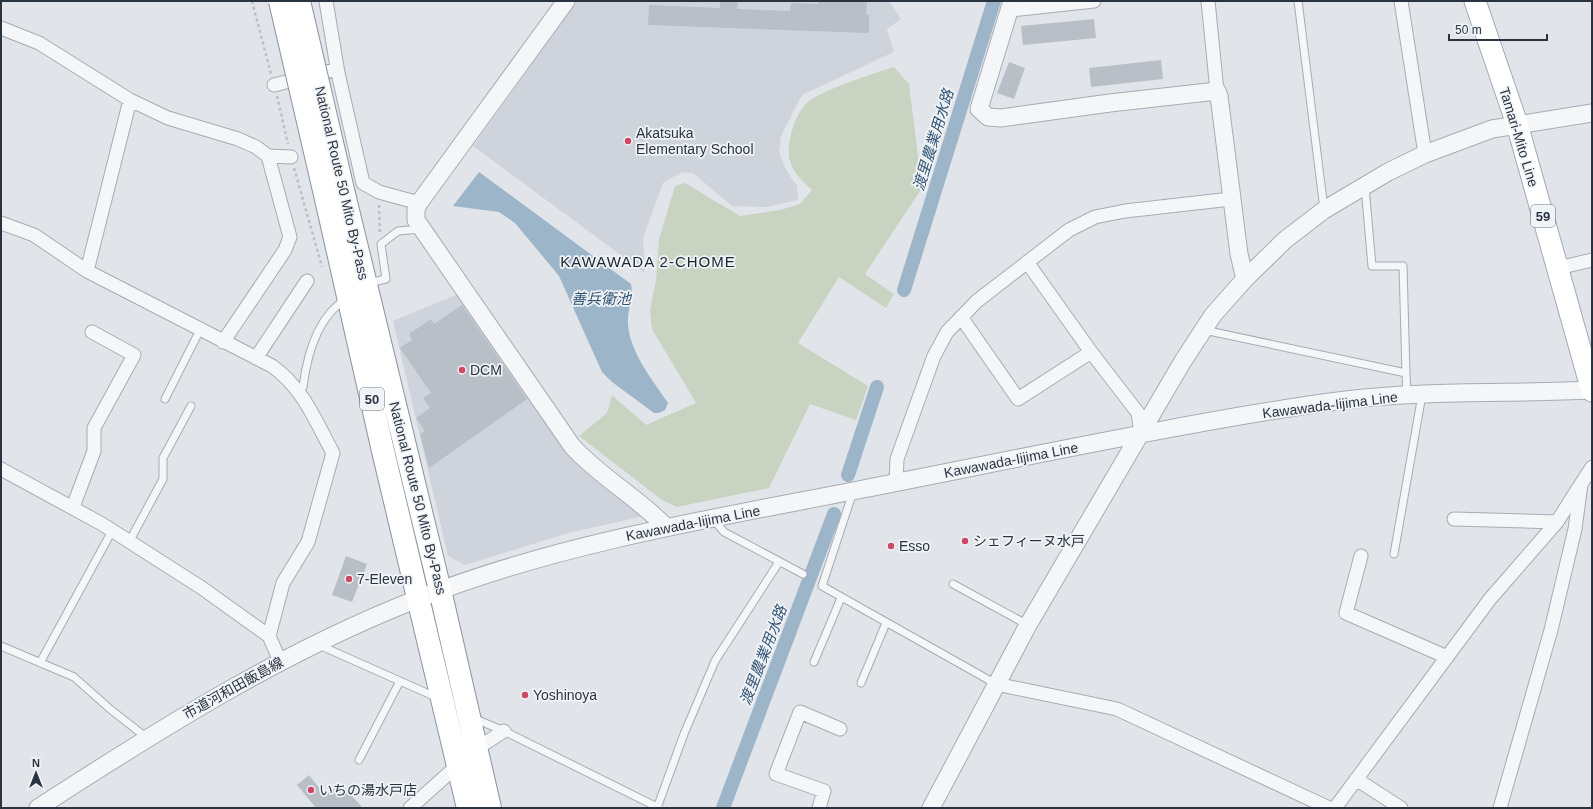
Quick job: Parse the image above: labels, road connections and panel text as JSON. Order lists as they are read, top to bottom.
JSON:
{
  "streets": {
    "highway": ["National Route 50 Mito By-Pass", "50"],
    "main road": ["Tamari-Mito Line", "59"],
    "street": ["Kawawada-Iijima Line", "市道河和田飯島線"]
  },
  "crossings": [
    ["Tamari-Mito Line", "Kawawada-Iijima Line"],
    ["National Route 50 Mito By-Pass", "Kawawada-Iijima Line"],
    ["National Route 50 Mito By-Pass", "市道河和田飯島線"],
    ["Kawawada-Iijima Line", "市道河和田飯島線"]
  ],
  "districts": ["KAWAWADA 2-CHOME"],
  "water": ["渡里農業用水路", "善兵衛池"],
  "places": [
    "Akatsuka Elementary School",
    "DCM",
    "シェフィーヌ水戸",
    "Esso",
    "7-Eleven",
    "Yoshinoya",
    "いちの湯水戸店"
  ],
  "scale_bar": "50 m",
  "north": "top"
}
